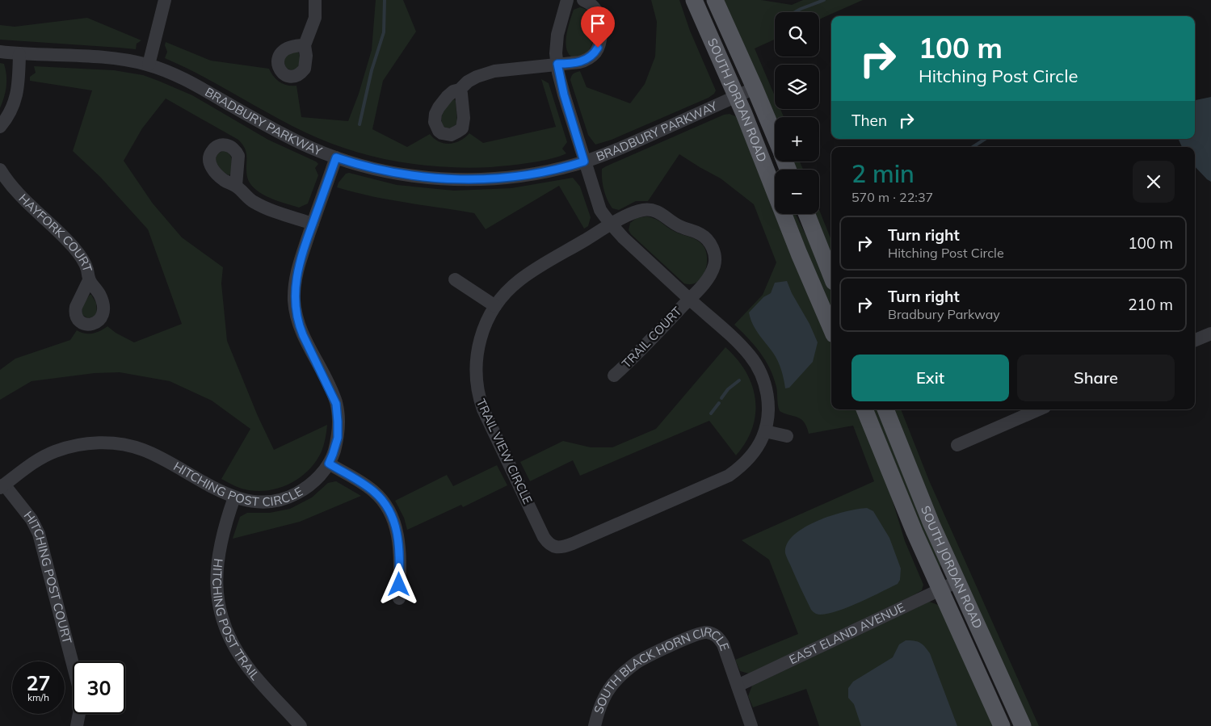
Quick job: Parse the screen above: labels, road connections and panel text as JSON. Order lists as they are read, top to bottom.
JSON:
{
  "streets": {
    "main road": ["SOUTH JORDAN ROAD"],
    "street": [
      "BRADBURY PARKWAY",
      "HAYFORK COURT",
      "TRAIL COURT",
      "TRAIL VIEW CIRCLE",
      "HITCHING POST CIRCLE",
      "HITCHING POST COURT",
      "HITCHING POST TRAIL",
      "EAST ELAND AVENUE",
      "SOUTH BLACK HORN CIRCLE"
    ]
  },
  "crossings": [
    ["SOUTH JORDAN ROAD", "BRADBURY PARKWAY"],
    ["SOUTH JORDAN ROAD", "EAST ELAND AVENUE"],
    ["BRADBURY PARKWAY", "TRAIL VIEW CIRCLE"],
    ["BRADBURY PARKWAY", "HITCHING POST CIRCLE"],
    ["TRAIL COURT", "TRAIL VIEW CIRCLE"],
    ["HITCHING POST CIRCLE", "HITCHING POST COURT"],
    ["HITCHING POST CIRCLE", "HITCHING POST TRAIL"],
    ["EAST ELAND AVENUE", "SOUTH BLACK HORN CIRCLE"]
  ],
  "page": {
    "map_buttons": ["+", "−"],
    "turn": ["100 m", "Hitching Post Circle"],
    "then": "Then",
    "heading": ["2 min", "570 m · 22:37"],
    "list": [
      {
        "name": "Turn right",
        "note": "Hitching Post Circle",
        "value": "100 m"
      },
      {
        "name": "Turn right",
        "note": "Bradbury Parkway",
        "value": "210 m"
      }
    ],
    "buttons": ["Exit", "Share"],
    "speed": "27 km/h",
    "limit": "30"
  }
}
